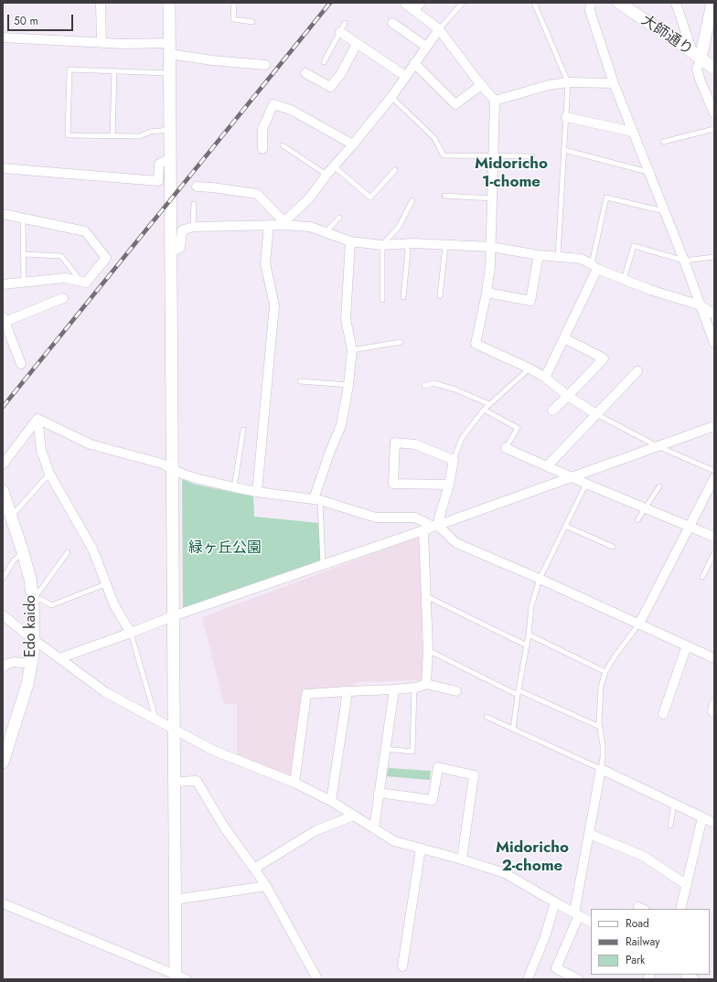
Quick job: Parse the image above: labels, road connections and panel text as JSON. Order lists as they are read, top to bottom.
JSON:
{
  "streets": {
    "street": ["大師通り", "Edo kaido"]
  },
  "districts": ["Midoricho 1-chome", "Midoricho 2-chome"],
  "parks": ["緑ヶ丘公園"],
  "legend": ["Road", "Railway", "Park"],
  "scale_bar": "50 m"
}
